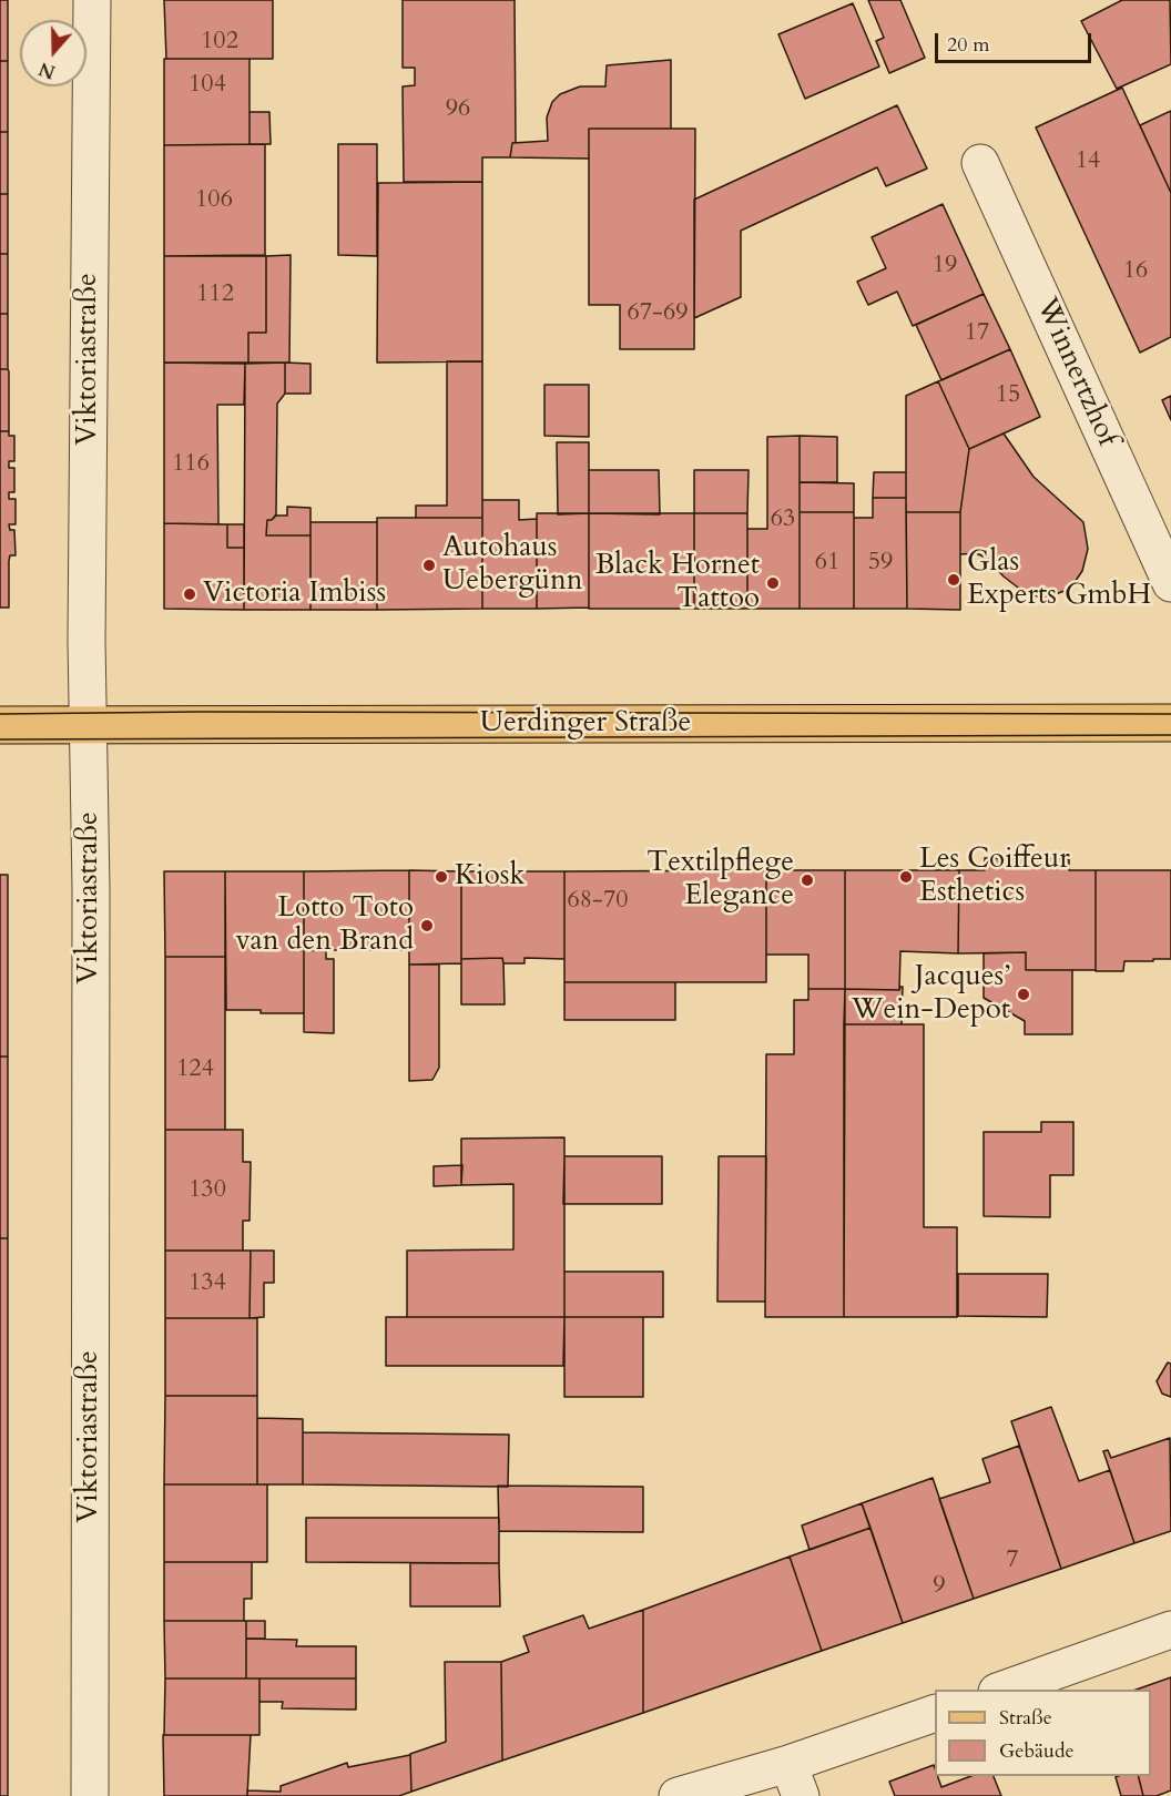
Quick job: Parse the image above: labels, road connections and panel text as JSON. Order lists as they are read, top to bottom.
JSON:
{
  "streets": {
    "main road": ["Uerdinger Straße"],
    "street": ["Viktoriastraße", "Winnertzhof"]
  },
  "crossings": [
    ["Viktoriastraße", "Uerdinger Straße"]
  ],
  "places": [
    "Autohaus Uebergünn",
    "Glas Experts GmbH",
    "Black Hornet Tattoo",
    "Victoria Imbiss",
    "Kiosk",
    "Les Coiffeur Esthetics",
    "Textilpflege Elegance",
    "Lotto Toto van den Brand",
    "Jacques’ Wein-Depot"
  ],
  "house_numbers": [
    "102",
    "104",
    "96",
    "14",
    "106",
    "19",
    "16",
    "112",
    "67-69",
    "17",
    "15",
    "116",
    "63",
    "61",
    "59",
    "68-70",
    "124",
    "130",
    "134",
    "7",
    "9"
  ],
  "legend": ["Straße", "Gebäude"],
  "scale_bar": "20 m",
  "north": "bottom"
}
